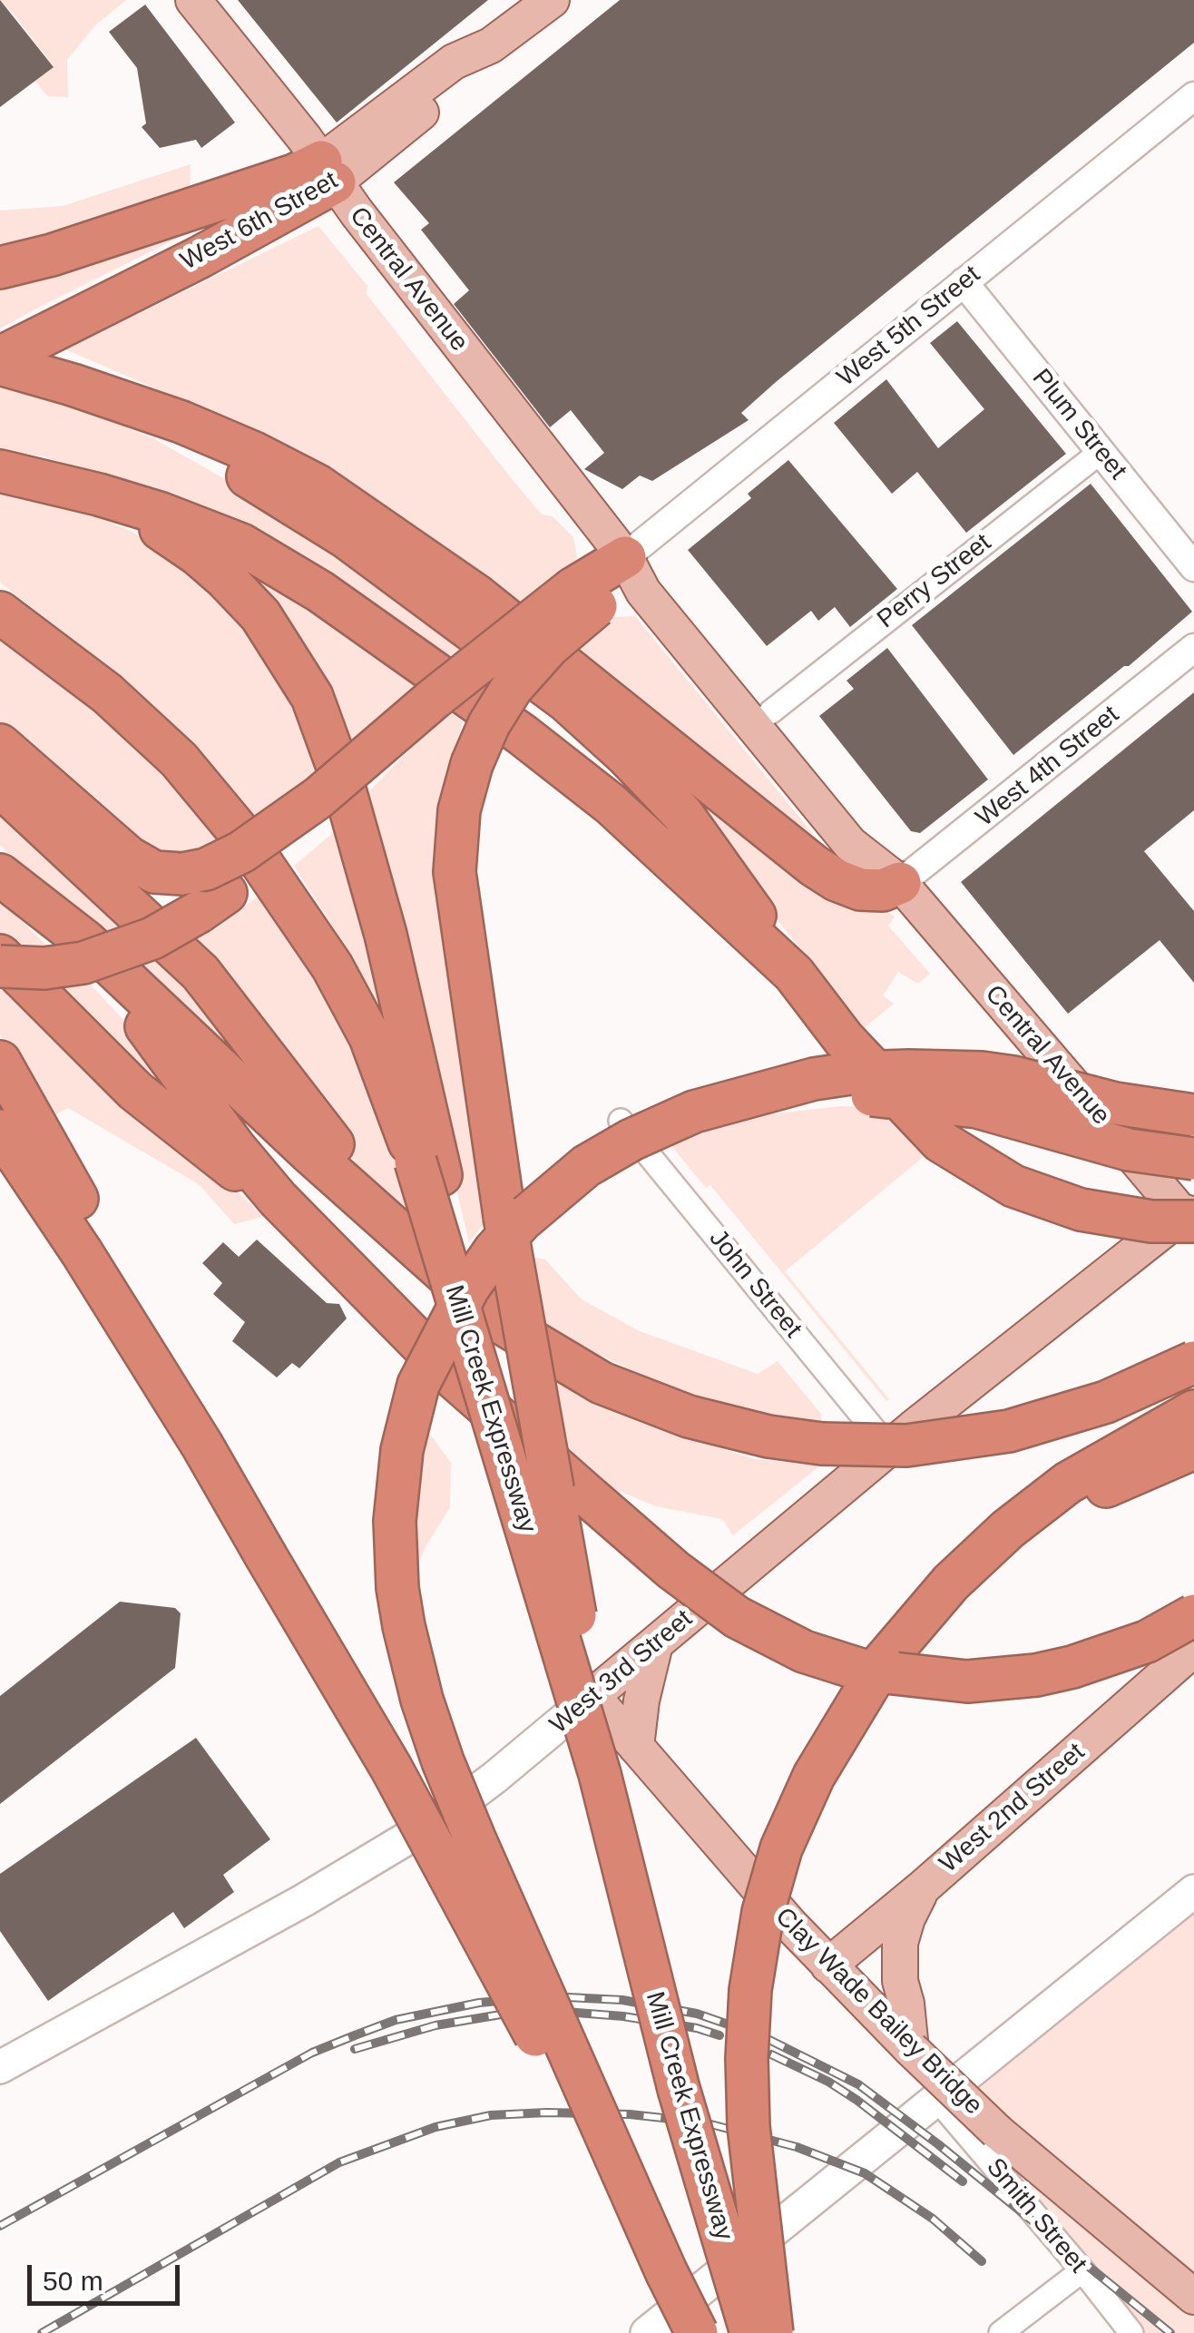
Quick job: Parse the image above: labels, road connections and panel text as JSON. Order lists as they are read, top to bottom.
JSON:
{
  "streets": {
    "highway": ["West 6th Street", "Mill Creek Expressway"],
    "main road": [
      "Central Avenue",
      "West 3rd Street",
      "West 2nd Street",
      "Clay Wade Bailey Bridge"
    ],
    "street": [
      "West 5th Street",
      "Plum Street",
      "Perry Street",
      "West 4th Street",
      "John Street",
      "Smith Street"
    ]
  },
  "crossings": [
    ["West 6th Street", "Central Avenue"],
    ["Central Avenue", "West 5th Street"],
    ["Central Avenue", "Perry Street"],
    ["Central Avenue", "West 4th Street"],
    ["Central Avenue", "West 3rd Street"],
    ["West 5th Street", "Plum Street"],
    ["Plum Street", "Perry Street"],
    ["John Street", "West 3rd Street"],
    ["West 3rd Street", "Clay Wade Bailey Bridge"],
    ["West 2nd Street", "Clay Wade Bailey Bridge"]
  ],
  "scale_bar": "50 m"
}
